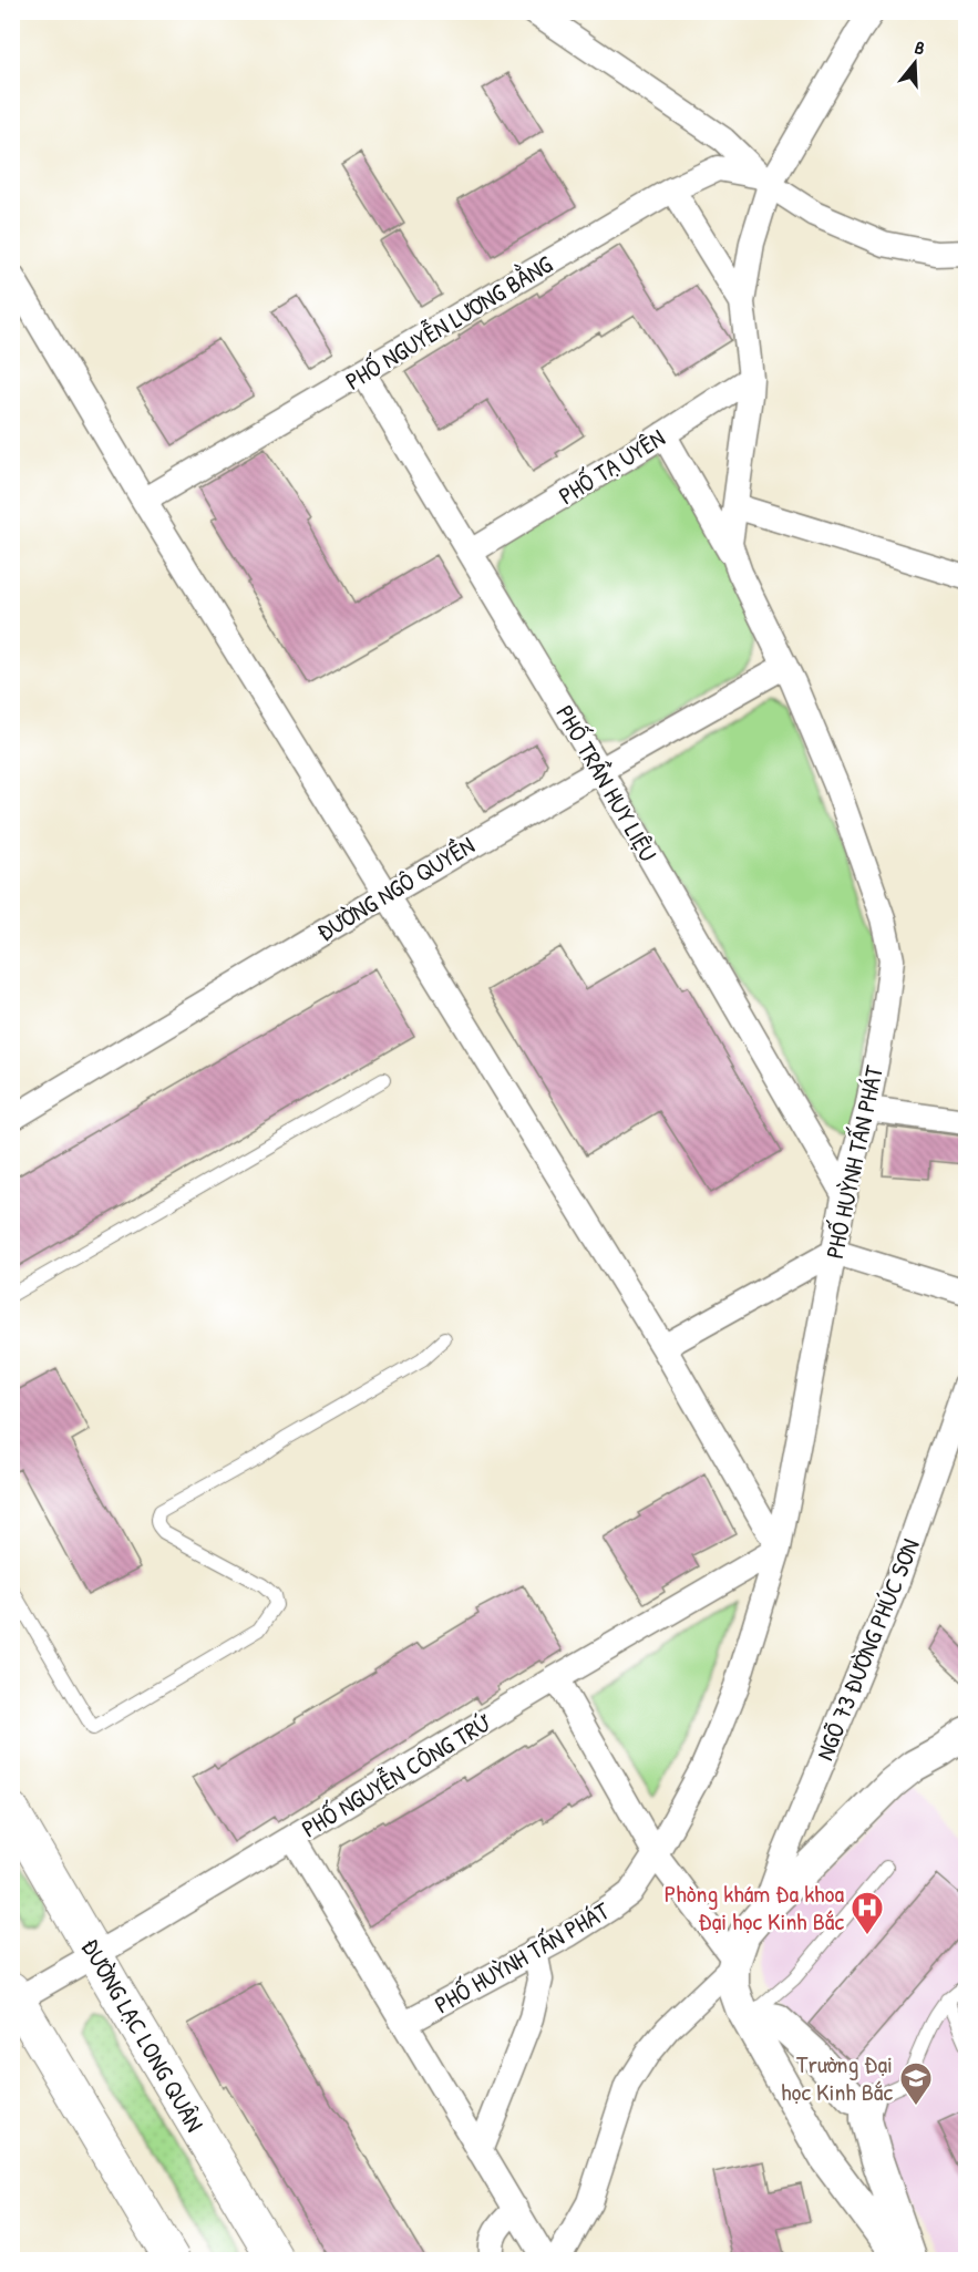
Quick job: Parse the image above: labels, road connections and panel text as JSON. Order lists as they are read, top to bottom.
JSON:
{
  "streets": {
    "main road": ["ĐƯỜNG LẠC LONG QUÂN"],
    "street": [
      "PHỐ NGUYỄN LƯƠNG BẰNG",
      "PHỐ TẠ UYÊN",
      "PHỐ TRẦN HUY LIỆU",
      "ĐƯỜNG NGÔ QUYỀN",
      "PHỐ HUỲNH TẤN PHÁT",
      "NGÕ 73 ĐƯỜNG PHÚC SƠN",
      "PHỐ NGUYỄN CÔNG TRỨ"
    ]
  },
  "crossings": [
    ["PHỐ NGUYỄN LƯƠNG BẰNG", "PHỐ TRẦN HUY LIỆU"],
    ["PHỐ NGUYỄN LƯƠNG BẰNG", "PHỐ HUỲNH TẤN PHÁT"],
    ["PHỐ TẠ UYÊN", "PHỐ TRẦN HUY LIỆU"],
    ["PHỐ TẠ UYÊN", "PHỐ HUỲNH TẤN PHÁT"],
    ["PHỐ TRẦN HUY LIỆU", "ĐƯỜNG NGÔ QUYỀN"],
    ["PHỐ TRẦN HUY LIỆU", "PHỐ HUỲNH TẤN PHÁT"],
    ["ĐƯỜNG NGÔ QUYỀN", "PHỐ HUỲNH TẤN PHÁT"],
    ["PHỐ HUỲNH TẤN PHÁT", "PHỐ NGUYỄN CÔNG TRỨ"],
    ["PHỐ NGUYỄN CÔNG TRỨ", "ĐƯỜNG LẠC LONG QUÂN"]
  ],
  "places": {
    "hospital": ["Phòng khám Đa khoa Đại học Kinh Bắc"],
    "school or university": ["Trường Đại học Kinh Bắc"]
  },
  "north": "top"
}
